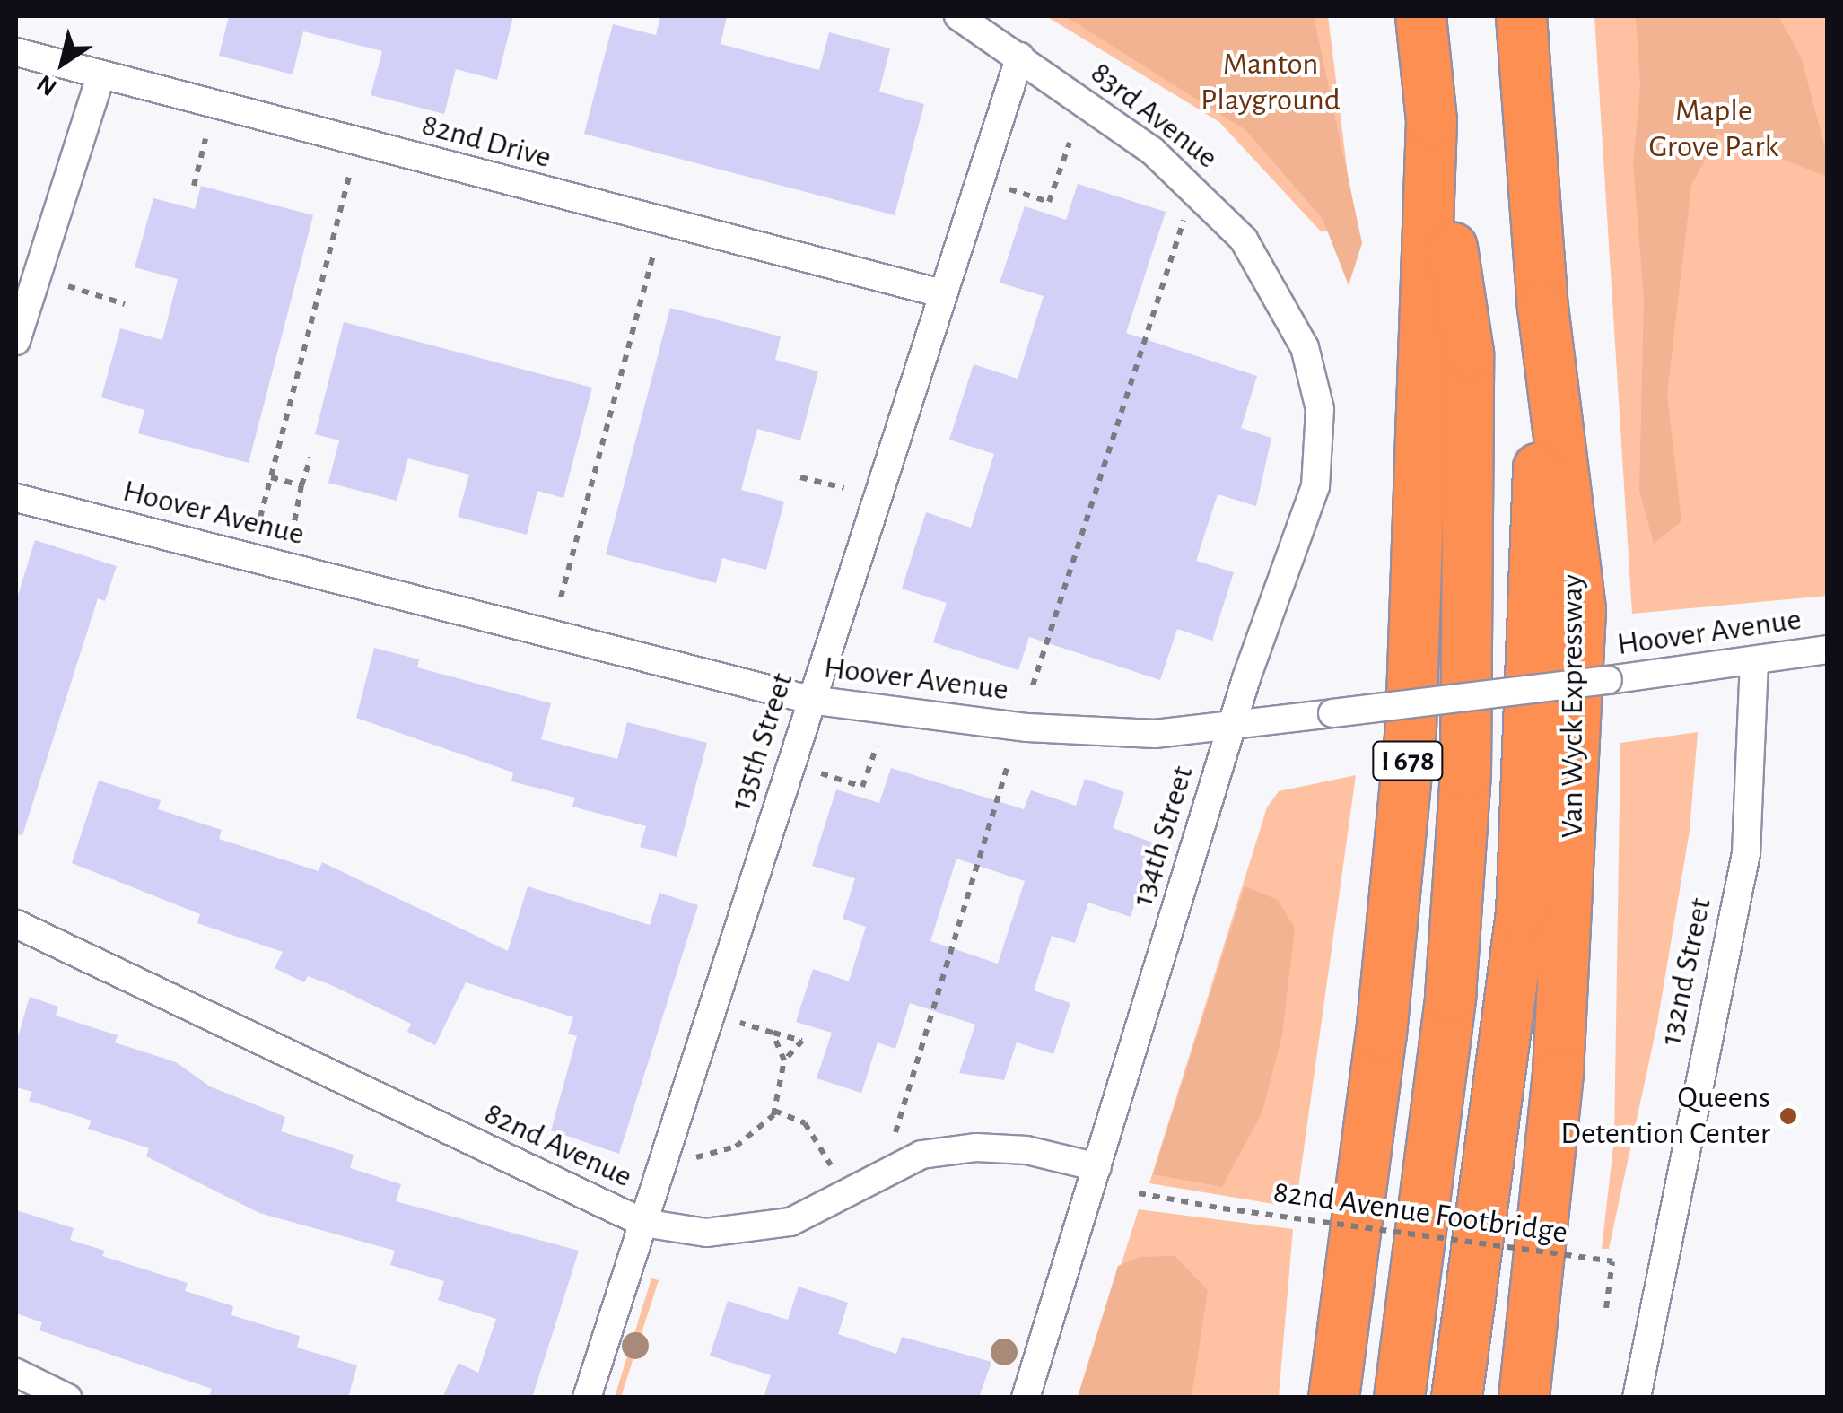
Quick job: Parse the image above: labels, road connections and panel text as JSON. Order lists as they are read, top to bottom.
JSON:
{
  "streets": {
    "highway": ["Van Wyck Expressway", "I 678"],
    "street": [
      "83rd Avenue",
      "82nd Drive",
      "Hoover Avenue",
      "135th Street",
      "134th Street",
      "132nd Street",
      "82nd Avenue"
    ],
    "path": ["82nd Avenue Footbridge"]
  },
  "crossings": [
    ["83rd Avenue", "135th Street"],
    ["83rd Avenue", "134th Street"],
    ["82nd Drive", "135th Street"],
    ["Hoover Avenue", "135th Street"],
    ["Hoover Avenue", "134th Street"],
    ["Hoover Avenue", "132nd Street"],
    ["135th Street", "82nd Avenue"],
    ["134th Street", "82nd Avenue"]
  ],
  "parks": ["Manton Playground", "Maple Grove Park"],
  "places": ["Queens Detention Center"],
  "north": "bottom left"
}
